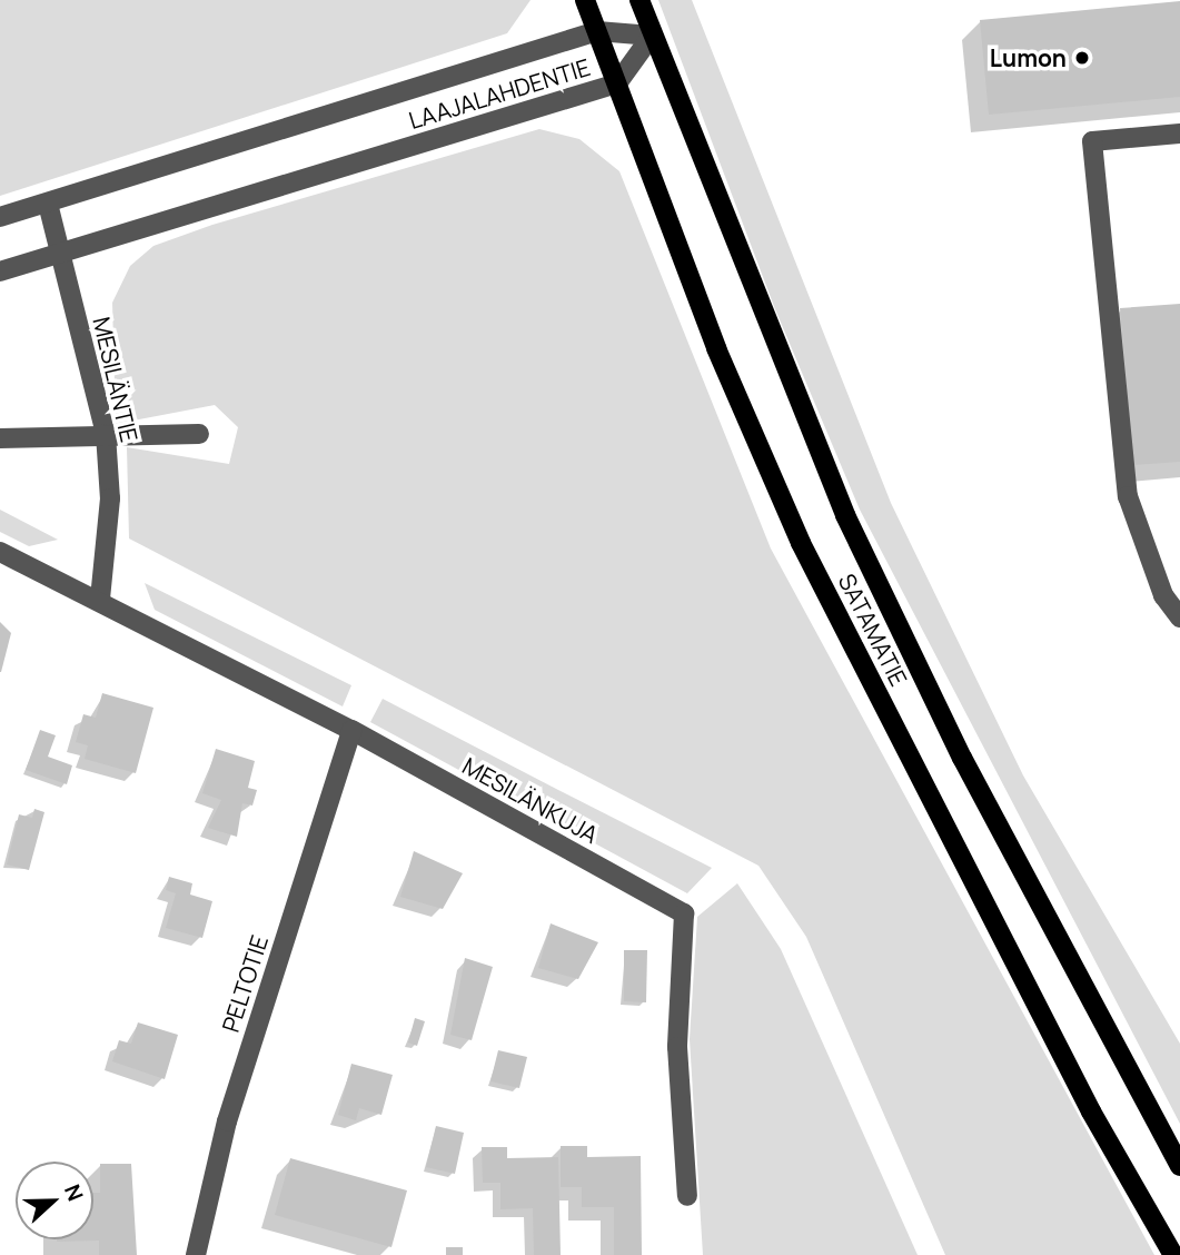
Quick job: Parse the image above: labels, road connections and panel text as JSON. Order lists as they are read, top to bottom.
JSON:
{
  "streets": {
    "main road": ["SATAMATIE"],
    "street": [
      "LAAJALAHDENTIE",
      "MESILÄNTIE",
      "MESILÄNKUJA",
      "PELTOTIE"
    ]
  },
  "crossings": [
    ["LAAJALAHDENTIE", "MESILÄNTIE"],
    ["LAAJALAHDENTIE", "SATAMATIE"],
    ["MESILÄNTIE", "MESILÄNKUJA"],
    ["MESILÄNKUJA", "PELTOTIE"]
  ],
  "places": ["Lumon"],
  "north": "right"
}
